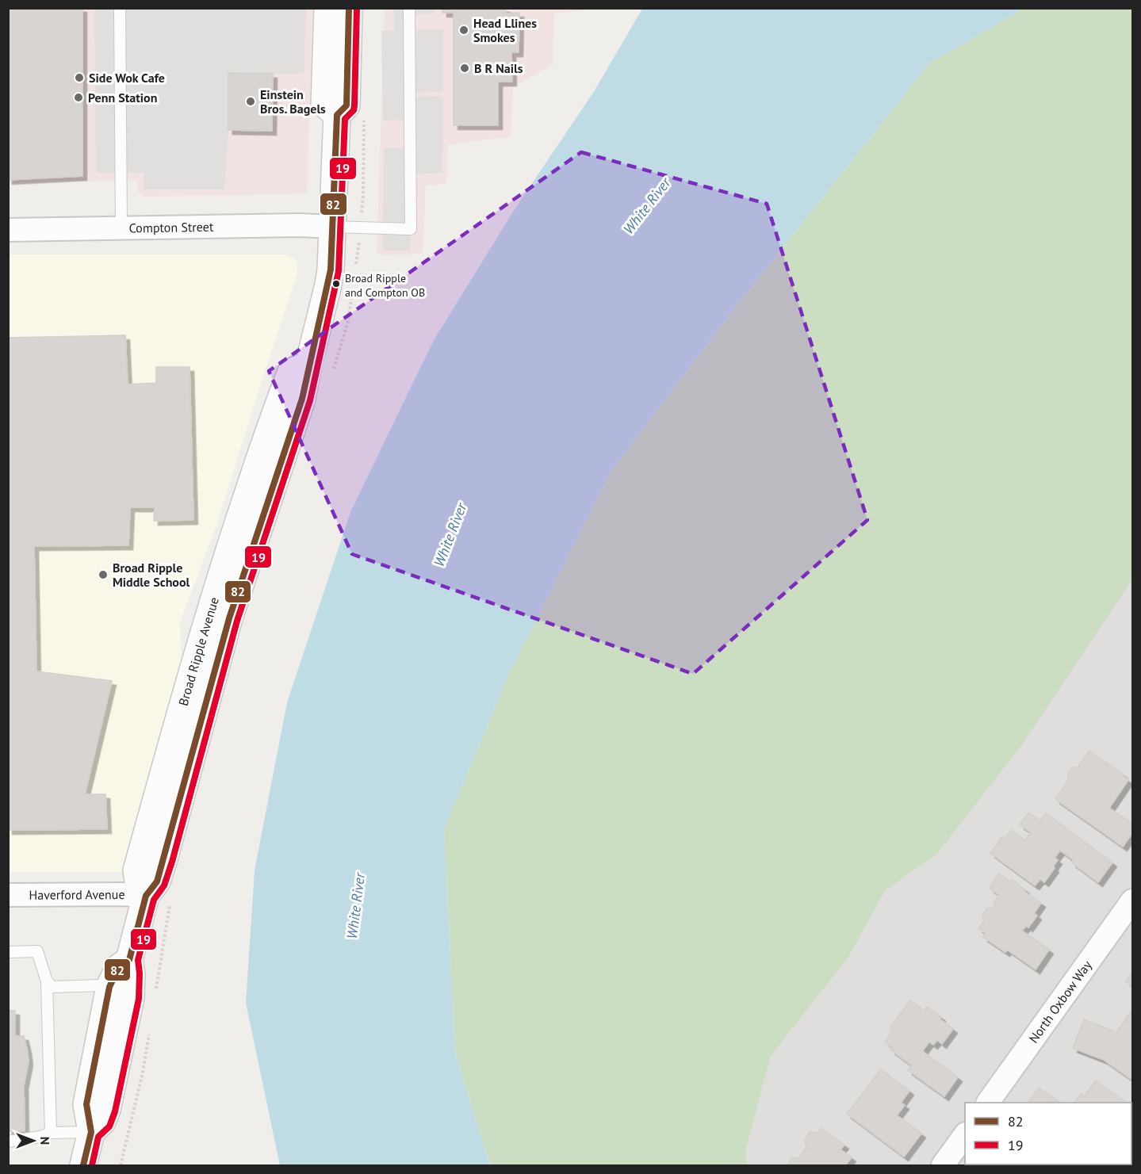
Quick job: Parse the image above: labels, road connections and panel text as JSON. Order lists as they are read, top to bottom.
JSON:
{
  "streets": {
    "street": [
      "Compton Street",
      "Broad Ripple Avenue",
      "Haverford Avenue",
      "North Oxbow Way"
    ]
  },
  "crossings": [
    ["Compton Street", "Broad Ripple Avenue"],
    ["Broad Ripple Avenue", "Haverford Avenue"]
  ],
  "water": ["White River"],
  "places": [
    "Head Llines Smokes",
    "B R Nails",
    "Side Wok Cafe",
    "Penn Station",
    "Einstein Bros. Bagels",
    "Broad Ripple and Compton OB",
    "Broad Ripple Middle School"
  ],
  "lines": ["transit line 82", "transit line 19"],
  "legend": ["82", "19"],
  "north": "right"
}
